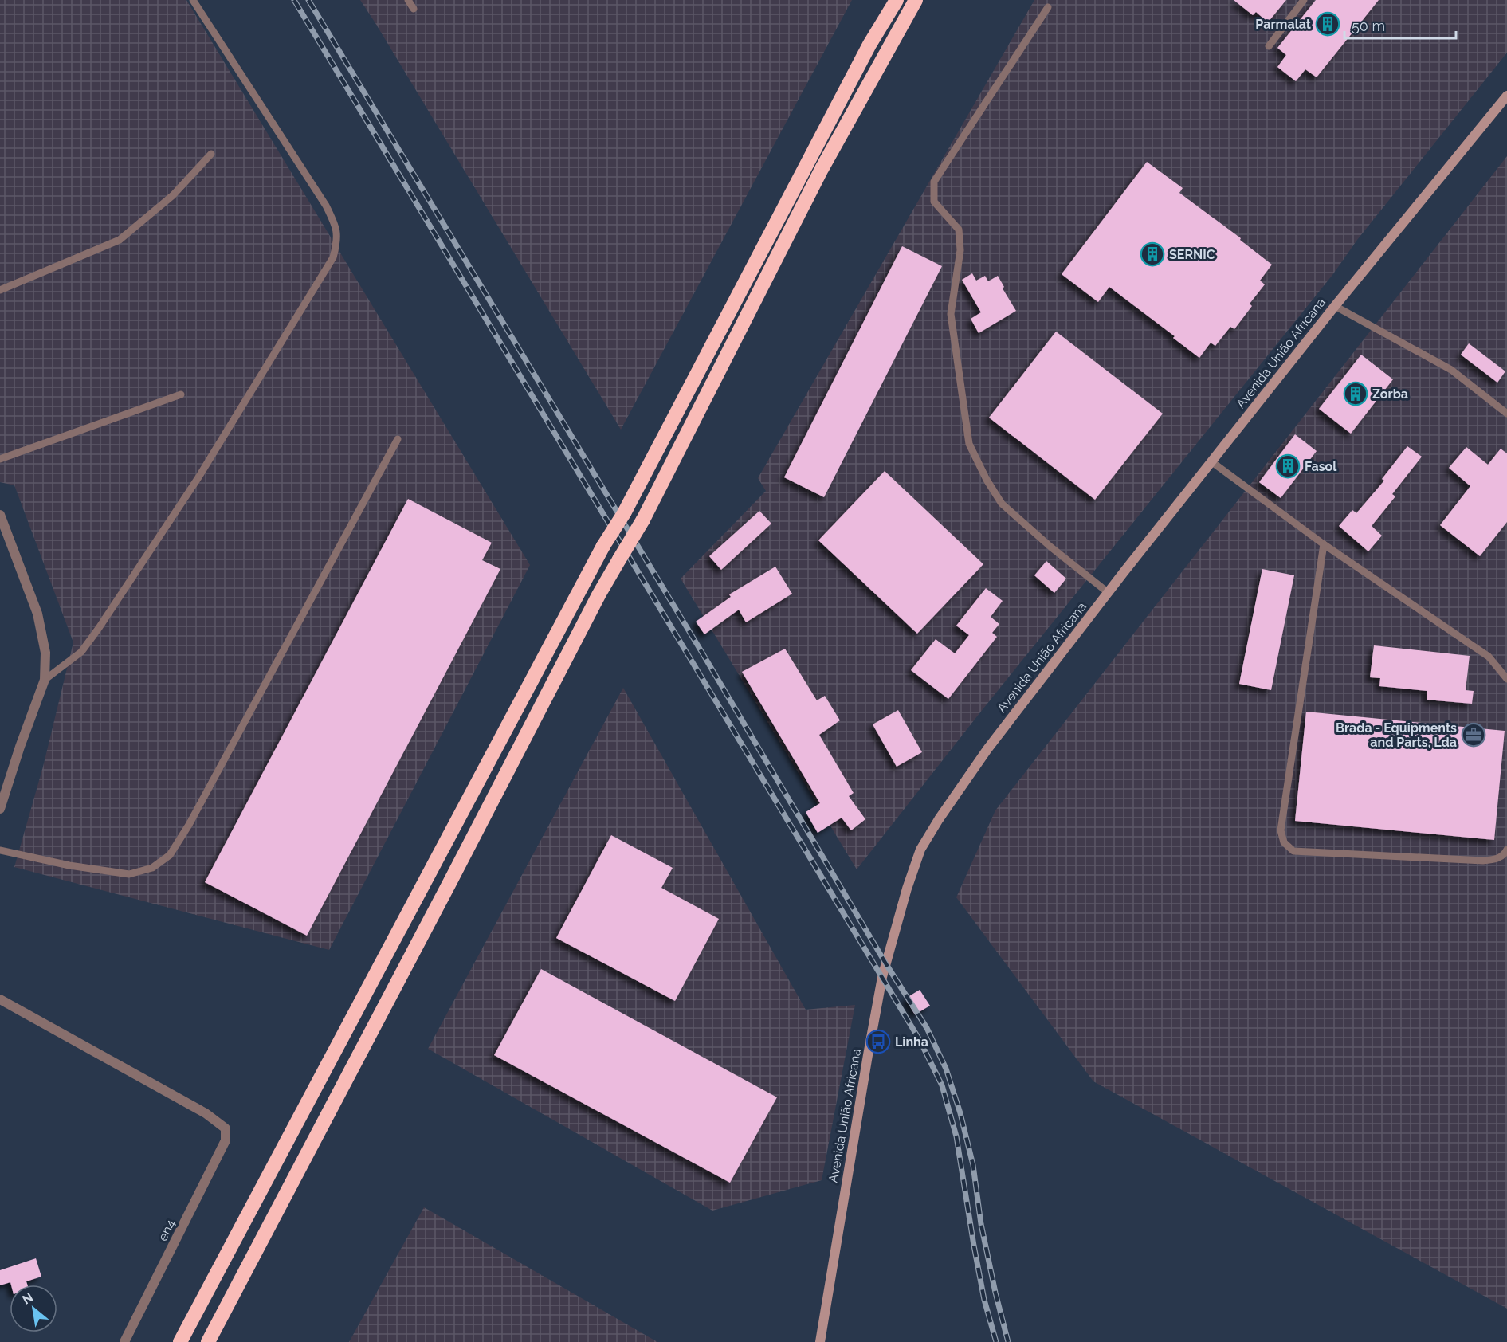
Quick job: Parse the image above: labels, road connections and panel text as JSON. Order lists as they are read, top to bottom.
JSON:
{
  "streets": {
    "main road": ["Avenida União Africana"],
    "street": ["en4"]
  },
  "places": {
    "building": [
      "Parmalat",
      "SERNIC",
      "Zorba",
      "Fasol"
    ],
    "office": ["Brada - Equipments and Parts, Lda"],
    "bus stop": ["Linha"]
  },
  "scale_bar": "50 m",
  "north": "top left"
}
